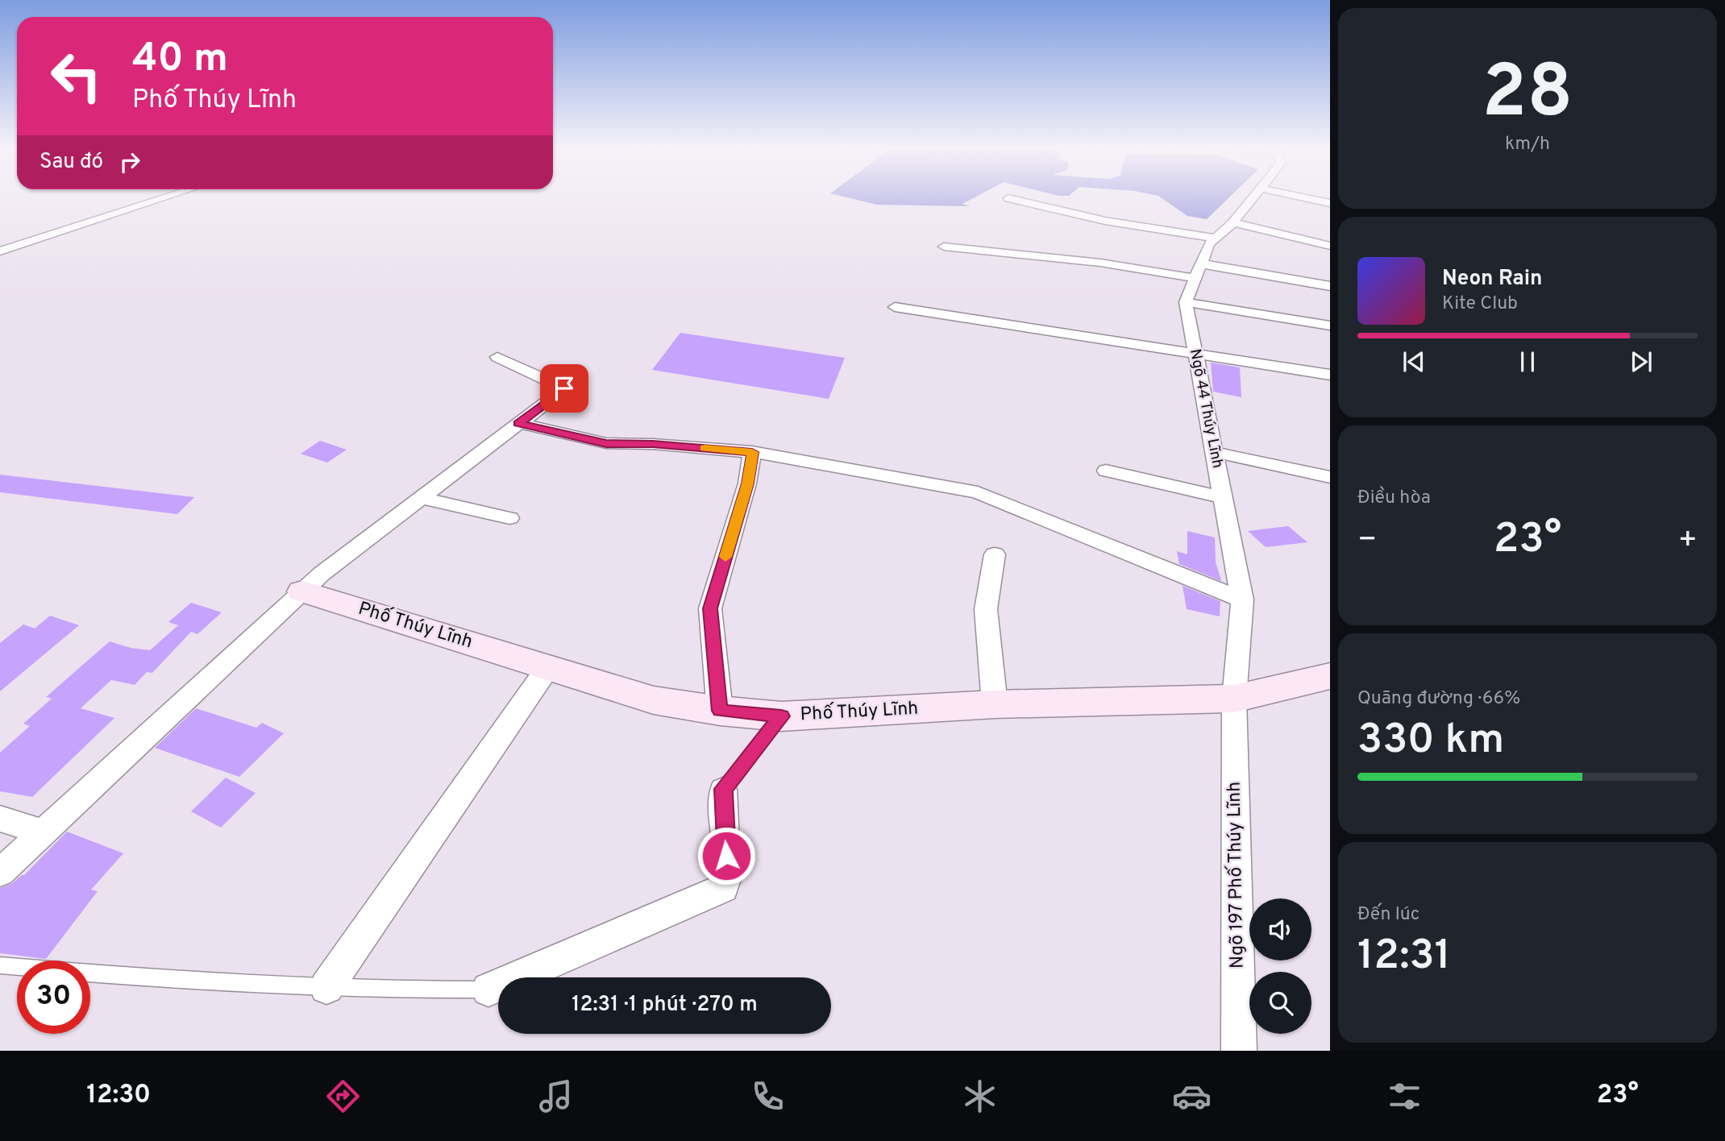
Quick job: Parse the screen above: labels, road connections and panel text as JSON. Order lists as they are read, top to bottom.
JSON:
{
  "streets": {
    "street": ["Ngõ 44 Thúy Lĩnh", "Phố Thúy Lĩnh", "Ngõ 197 Phố Thúy Lĩnh"]
  },
  "crossings": [
    ["Ngõ 44 Thúy Lĩnh", "Phố Thúy Lĩnh"],
    ["Ngõ 44 Thúy Lĩnh", "Ngõ 197 Phố Thúy Lĩnh"],
    ["Phố Thúy Lĩnh", "Ngõ 197 Phố Thúy Lĩnh"]
  ],
  "page": {
    "tile": [
      ["28", "km/h"],
      "Điều hòa",
      ["Quãng đường · 66%", "330 km"],
      ["Đến lúc", "12:31"]
    ],
    "turn": ["40 m", "Phố Thúy Lĩnh"],
    "then": "Sau đó",
    "song": ["Neon Rain", "Kite Club"],
    "heat": ["−", "23°", "+"],
    "limit": "30",
    "trip": "12:31 · 1 phút · 270 m",
    "tabs": ["12:30", "23°"]
  }
}
